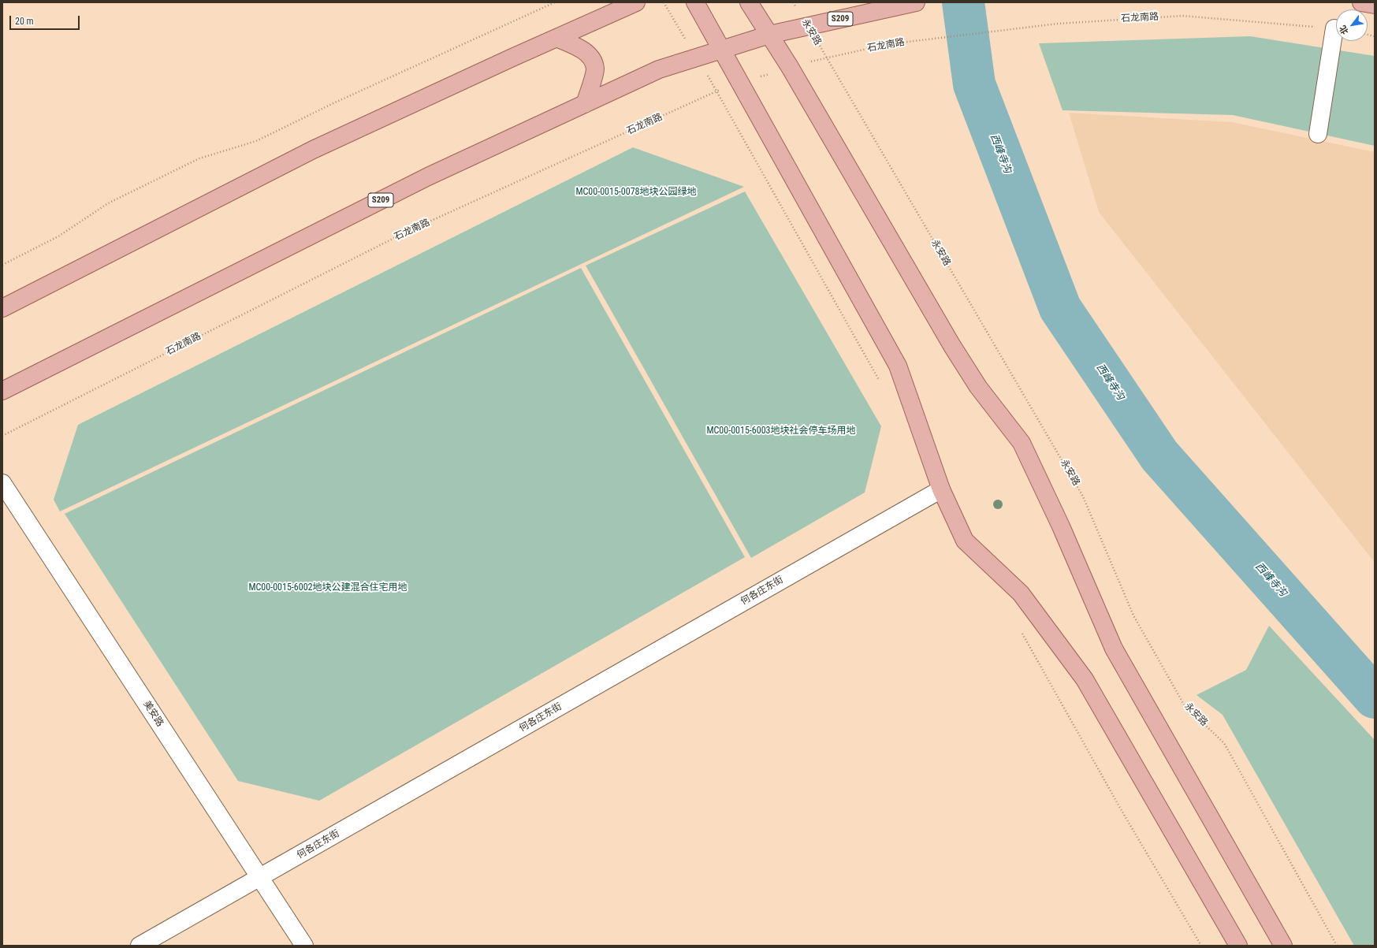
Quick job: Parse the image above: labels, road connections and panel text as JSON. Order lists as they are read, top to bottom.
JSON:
{
  "streets": {
    "main road": ["S209"],
    "street": ["何各庄东街", "美安路"],
    "path": ["石龙南路", "永安路"]
  },
  "crossings": [
    ["石龙南路", "永安路"],
    ["S209", "永安路"],
    ["何各庄东街", "美安路"]
  ],
  "water": ["西峰寺沟"],
  "parks": ["MC00-0015-0078地块公园绿地", "MC00-0015-6003地块社会停车场用地", "MC00-0015-6002地块公建混合住宅用地"],
  "scale_bar": "20 m",
  "north": "bottom left"
}
